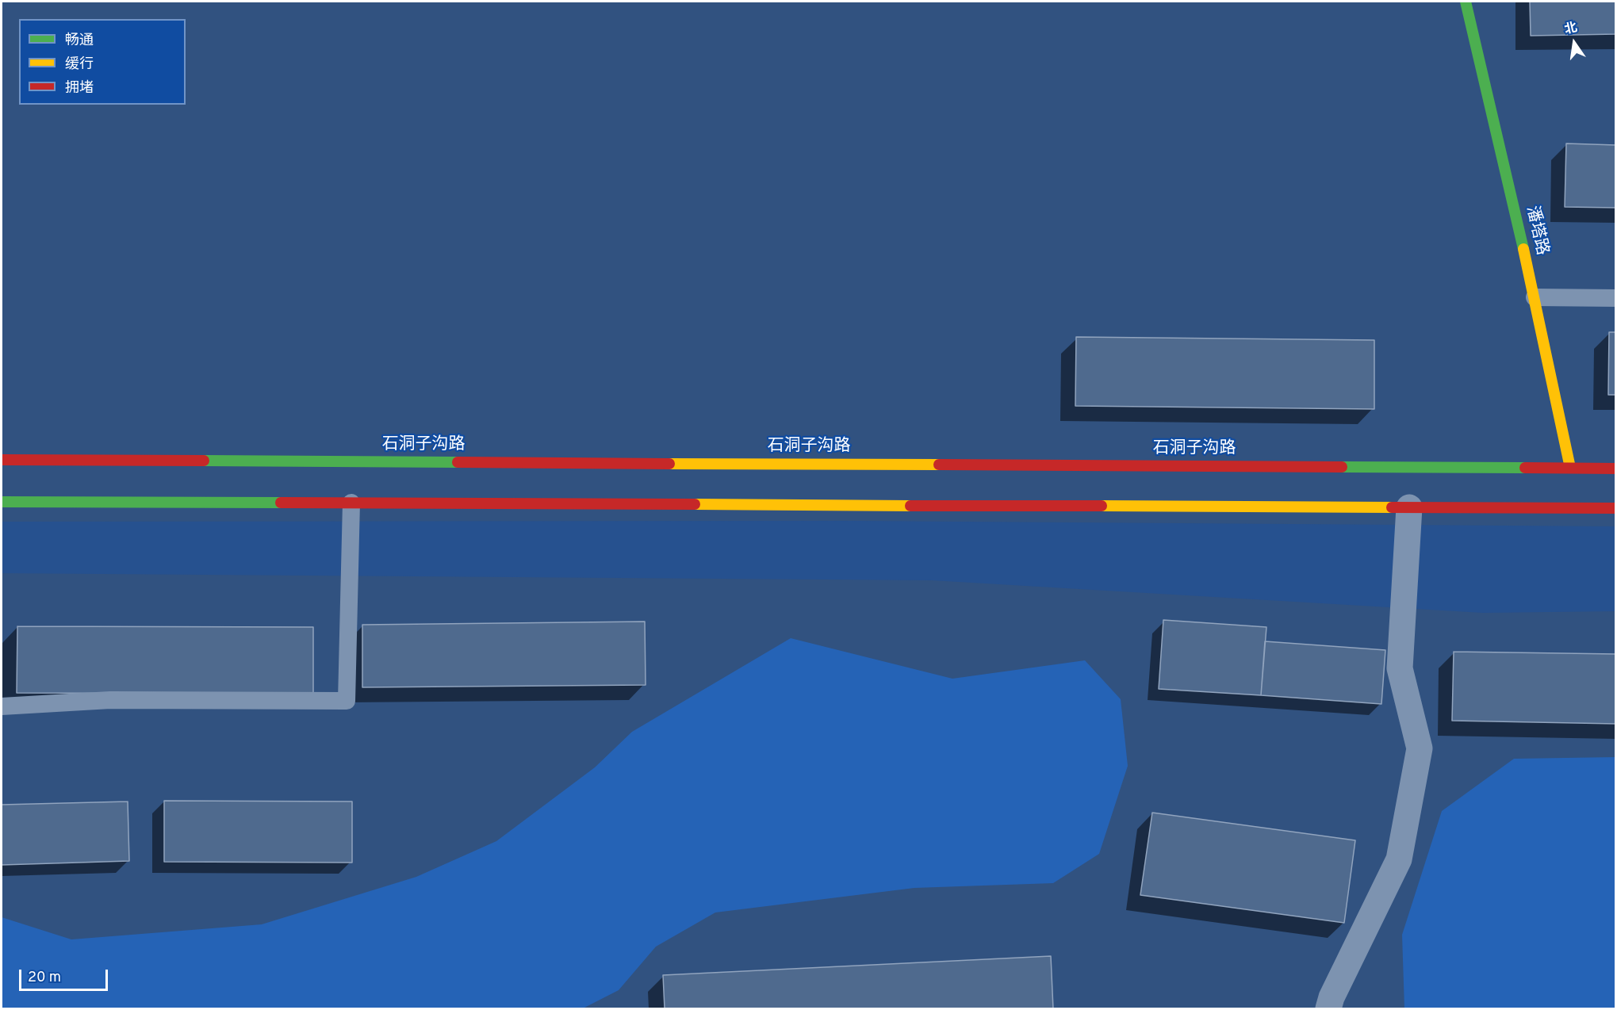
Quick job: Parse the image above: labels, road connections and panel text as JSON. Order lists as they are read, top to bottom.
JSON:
{
  "streets": {
    "main road": ["潘塔路", "石洞子沟路"]
  },
  "crossings": [
    ["潘塔路", "石洞子沟路"]
  ],
  "legend": ["畅通", "缓行", "拥堵"],
  "scale_bar": "20 m",
  "north": "top"
}
